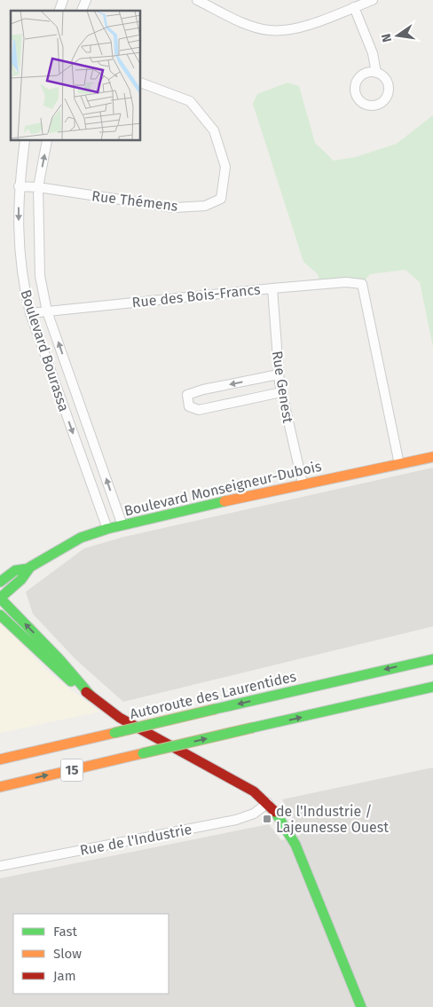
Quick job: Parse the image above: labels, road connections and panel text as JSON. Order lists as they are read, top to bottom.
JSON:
{
  "streets": {
    "main road": ["Boulevard Monseigneur-Dubois", "Autoroute des Laurentides", "15"],
    "street": [
      "Rue Thémens",
      "Rue des Bois-Francs",
      "Boulevard Bourassa",
      "Rue Genest",
      "Rue de l'Industrie"
    ]
  },
  "crossings": [
    ["Rue Thémens", "Boulevard Bourassa"],
    ["Rue des Bois-Francs", "Boulevard Bourassa"],
    ["Rue des Bois-Francs", "Rue Genest"],
    ["Rue des Bois-Francs", "Boulevard Monseigneur-Dubois"],
    ["Boulevard Bourassa", "Boulevard Monseigneur-Dubois"],
    ["Rue Genest", "Boulevard Monseigneur-Dubois"]
  ],
  "places": {
    "transit": ["de l'Industrie / Lajeunesse Ouest"]
  },
  "legend": ["Fast", "Slow", "Jam"],
  "north": "left"
}
